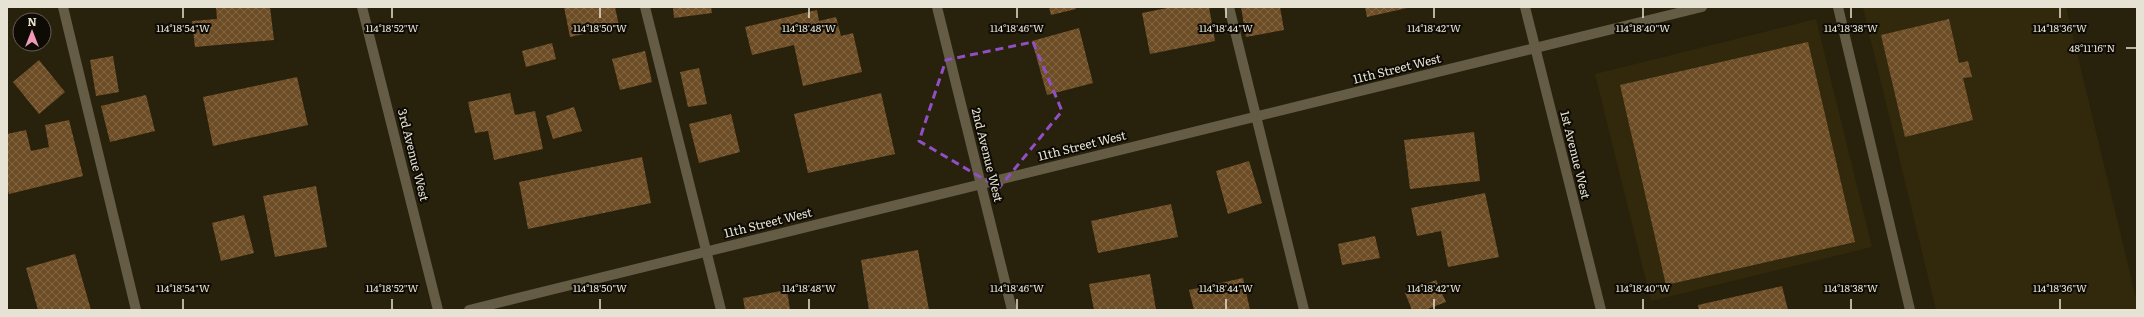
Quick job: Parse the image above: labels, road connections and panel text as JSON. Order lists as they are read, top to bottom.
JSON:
{
  "streets": {
    "street": [
      "11th Street West",
      "3rd Avenue West",
      "2nd Avenue West",
      "1st Avenue West"
    ]
  },
  "crossings": [
    ["11th Street West", "2nd Avenue West"],
    ["11th Street West", "1st Avenue West"]
  ],
  "north": "top",
  "coordinates": [
    "114°18'54\"W",
    "114°18'52\"W",
    "114°18'50\"W",
    "114°18'48\"W",
    "114°18'46\"W",
    "114°18'44\"W",
    "114°18'42\"W",
    "114°18'40\"W",
    "114°18'38\"W",
    "114°18'36\"W",
    "48°11'16\"N"
  ]
}
